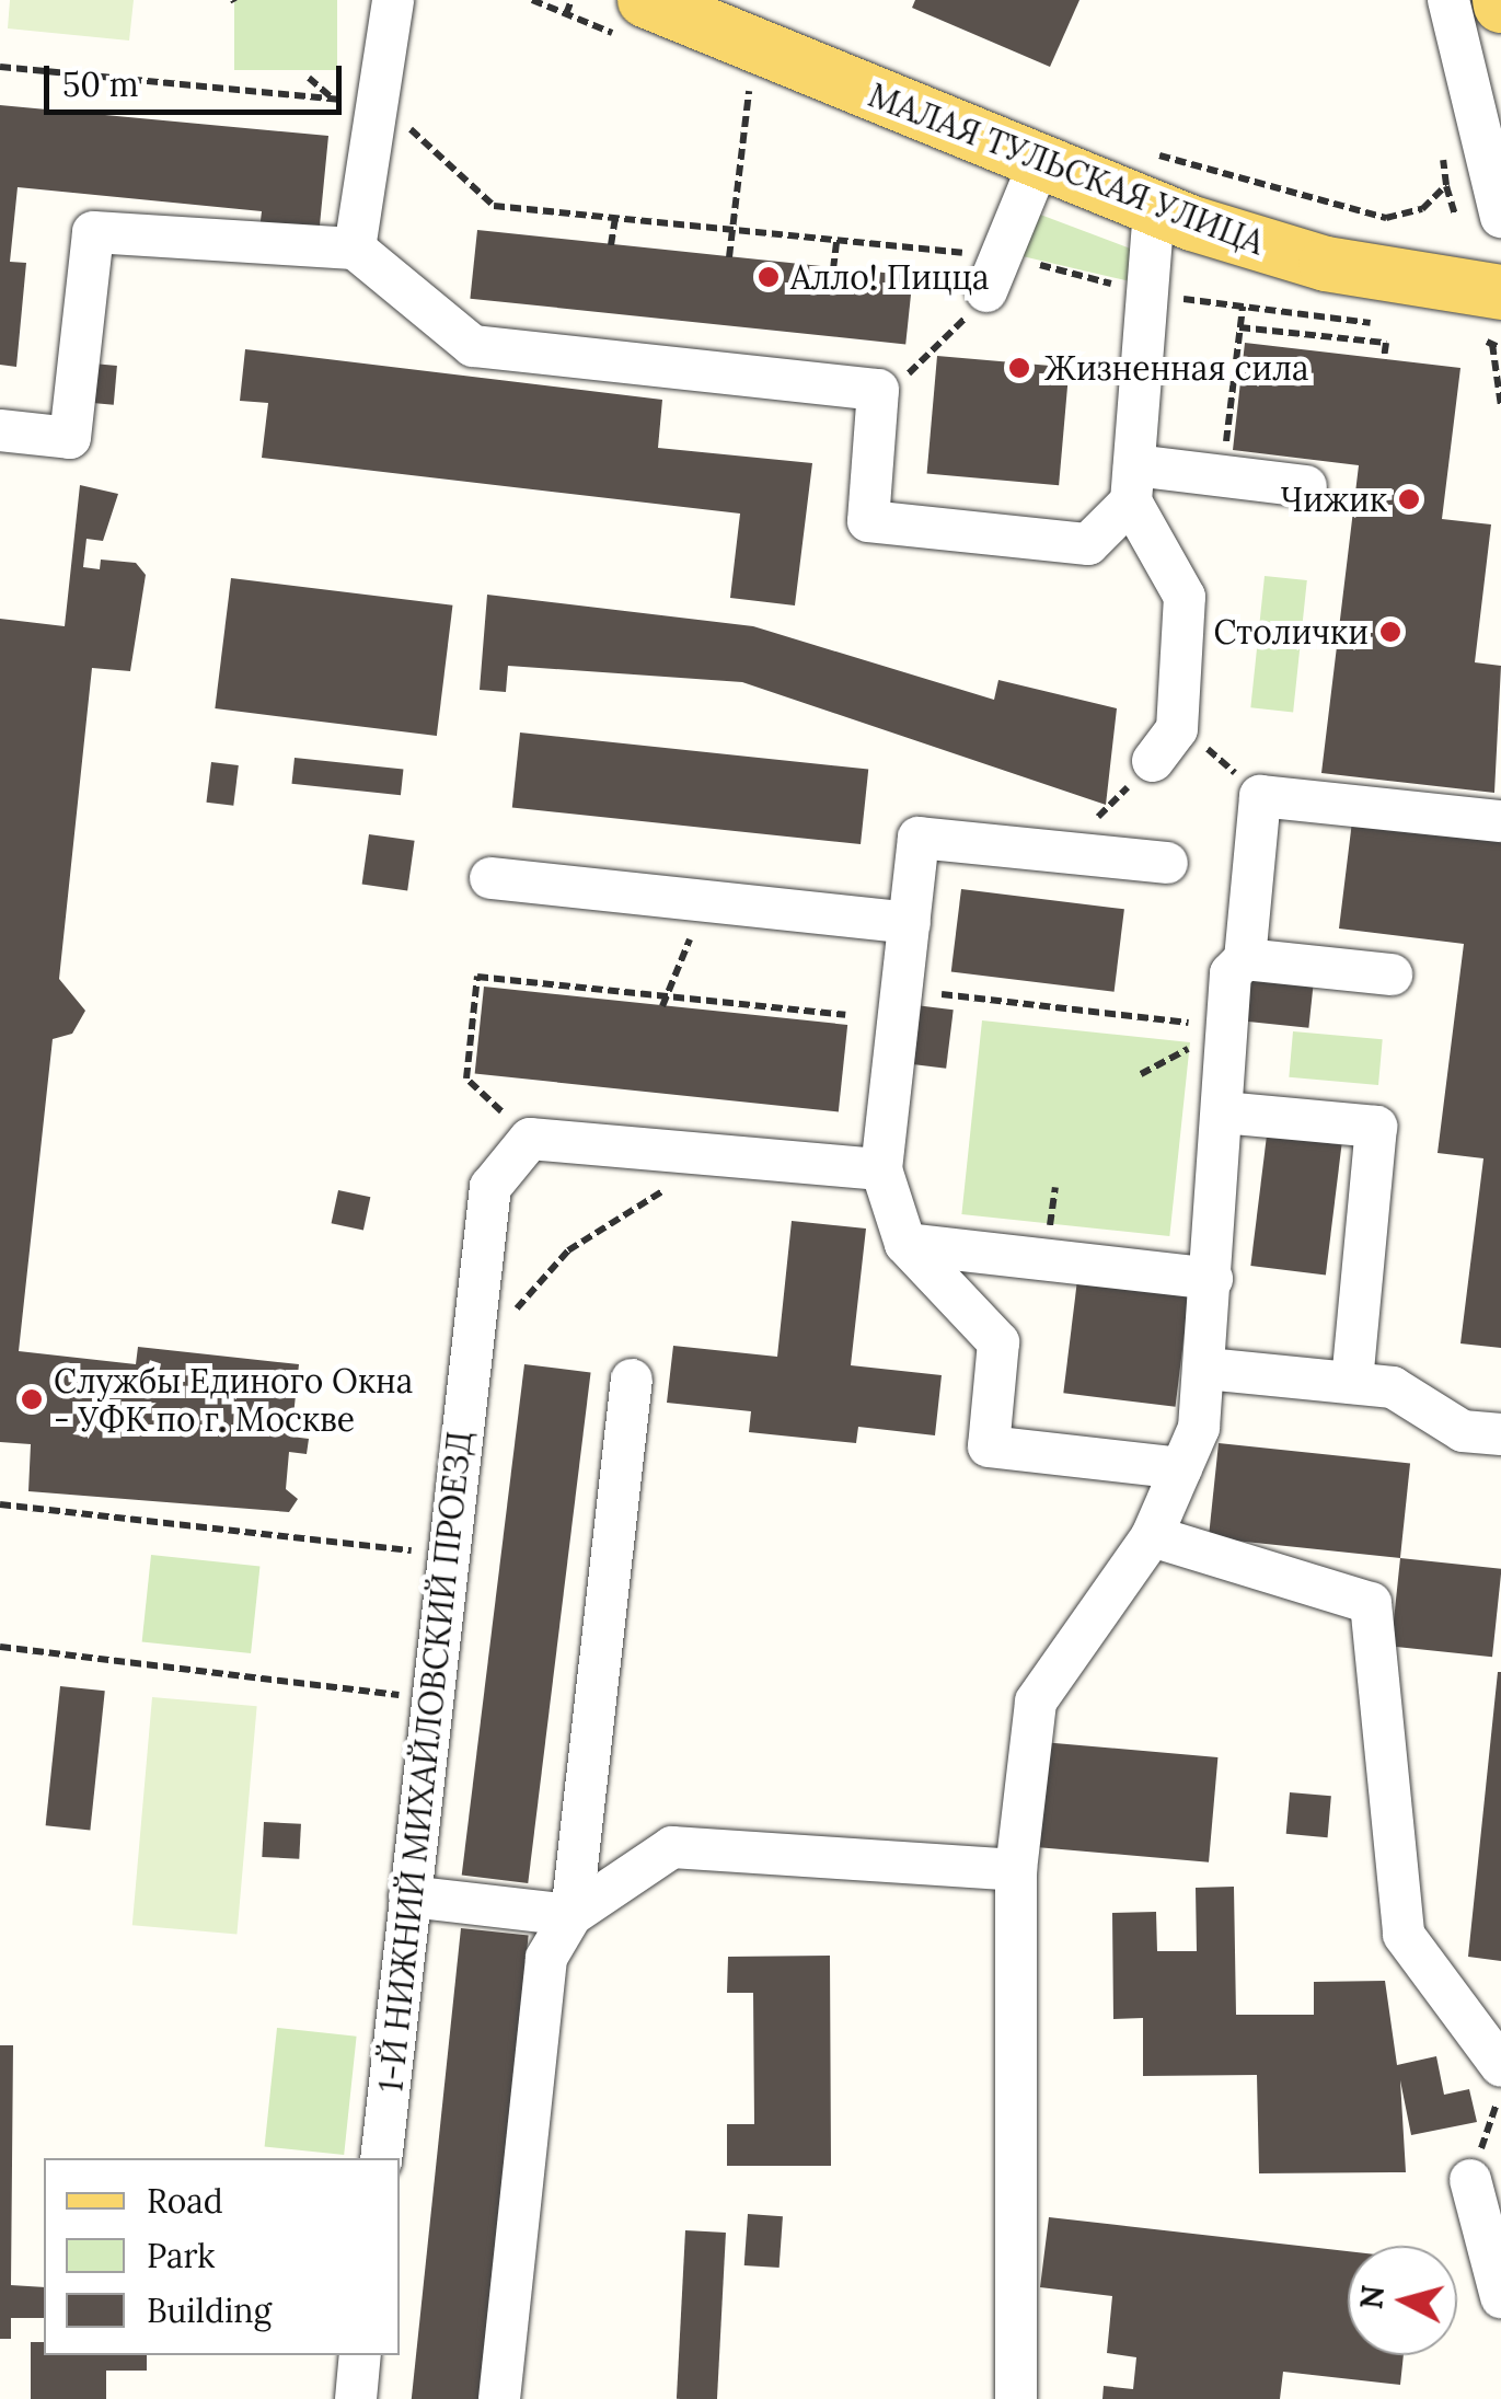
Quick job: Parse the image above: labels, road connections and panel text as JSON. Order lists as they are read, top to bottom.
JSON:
{
  "streets": {
    "main road": ["МАЛАЯ ТУЛЬСКАЯ УЛИЦА"],
    "street": ["1-Й НИЖНИЙ МИХАЙЛОВСКИЙ ПРОЕЗД"]
  },
  "places": [
    "Алло! Пицца",
    "Жизненная сила",
    "Чижик",
    "Столички",
    "Службы Единого Окна - УФК по г. Москве"
  ],
  "legend": ["Road", "Park", "Building"],
  "scale_bar": "50 m",
  "north": "left"
}
